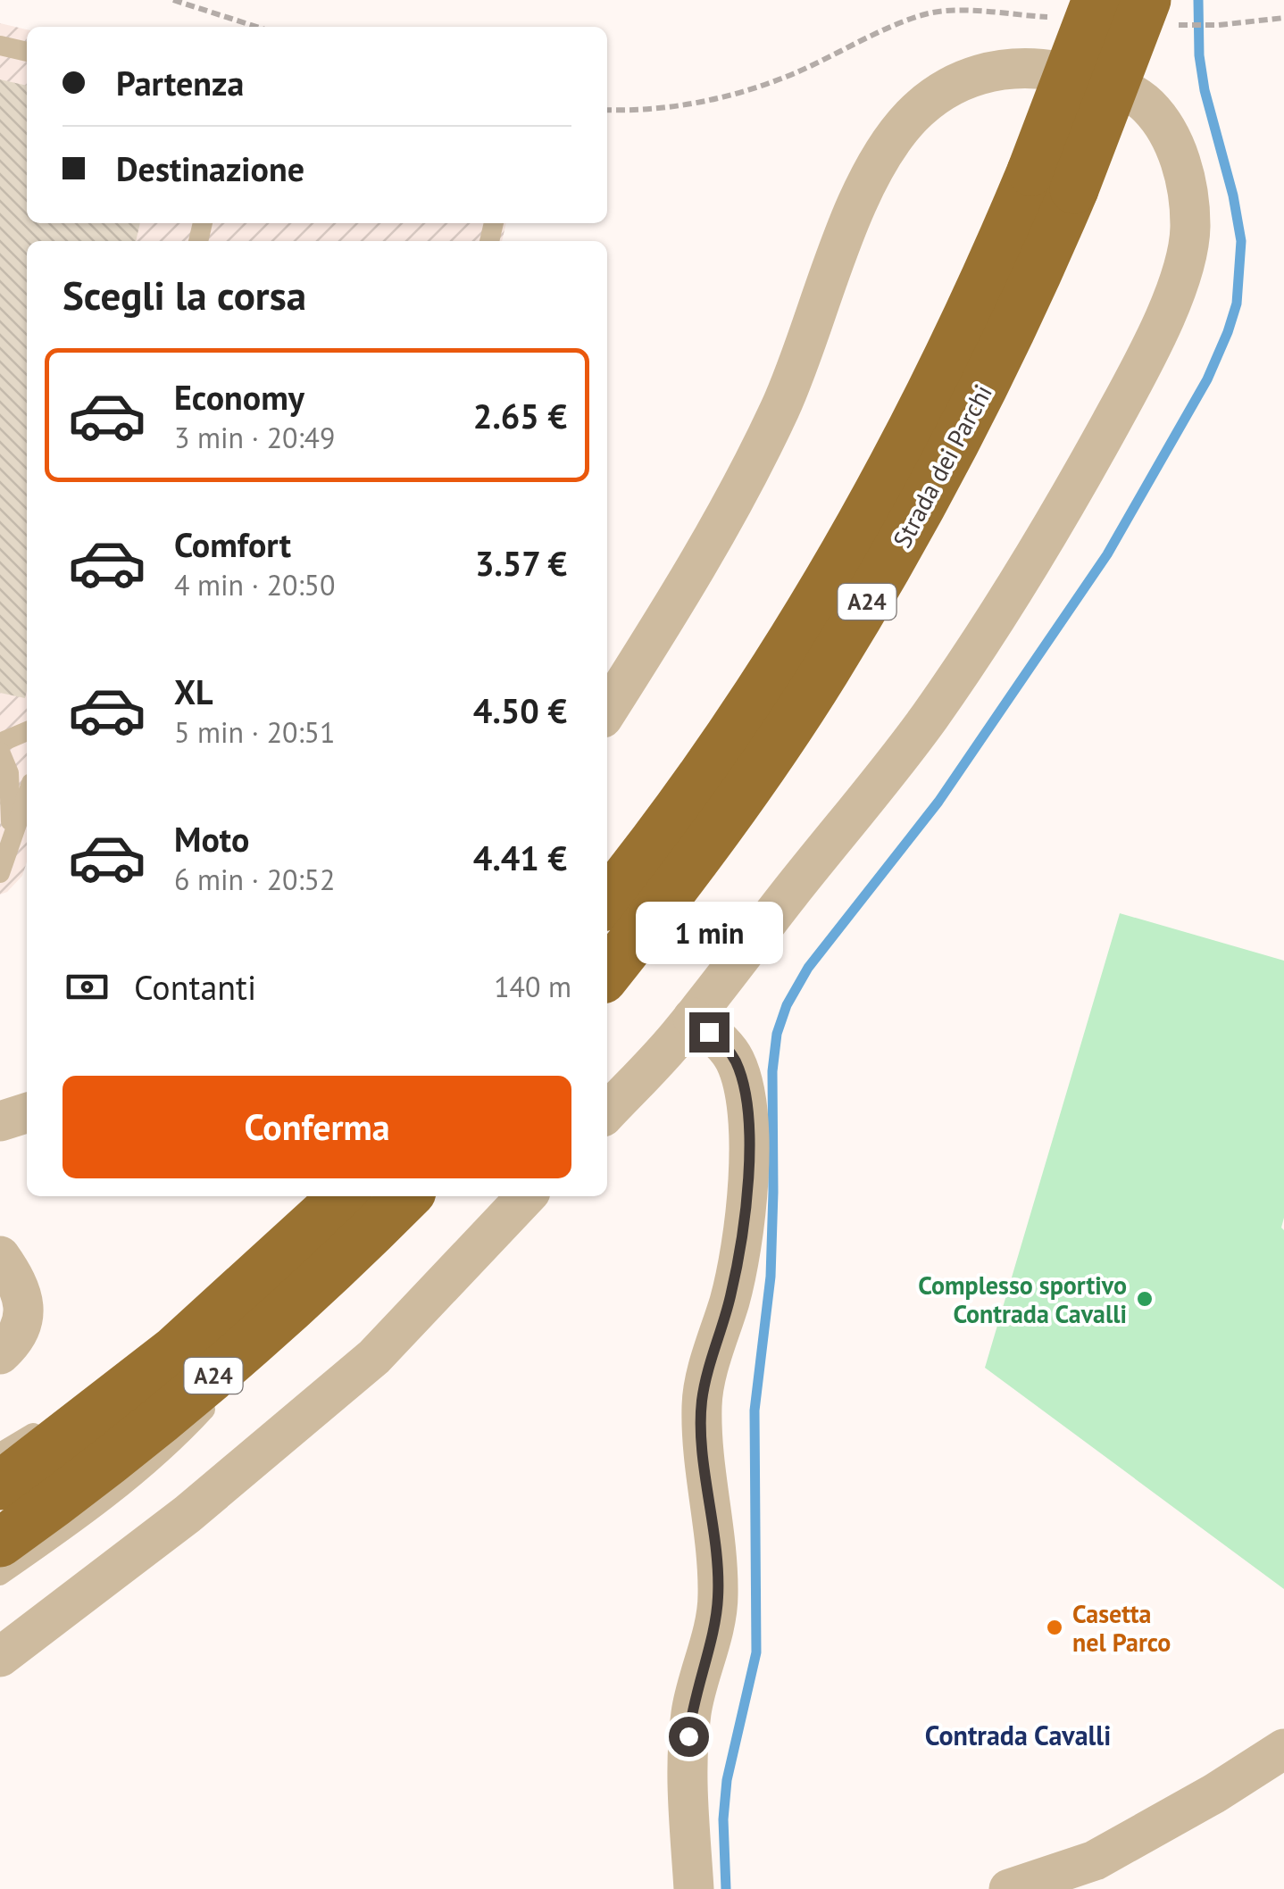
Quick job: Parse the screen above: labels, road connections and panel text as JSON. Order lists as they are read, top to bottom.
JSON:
{
  "streets": {
    "highway": ["Strada dei Parchi", "A24"]
  },
  "districts": ["Contrada Cavalli"],
  "places": ["Complesso sportivo Contrada Cavalli", "Casetta nel Parco"],
  "page": {
    "banner": ["Partenza", "Destinazione"],
    "heading": "Scegli la corsa",
    "list": [
      {
        "name": "Economy",
        "note": "3 min · 20:49",
        "value": "2.65 €"
      },
      {
        "name": "Comfort",
        "note": "4 min · 20:50",
        "value": "3.57 €"
      },
      {
        "name": "XL",
        "note": "5 min · 20:51",
        "value": "4.50 €"
      },
      {
        "name": "Moto",
        "note": "6 min · 20:52",
        "value": "4.41 €"
      }
    ],
    "bubble": "1 min",
    "pay": ["Contanti", "140 m"],
    "buttons": "Conferma"
  }
}
